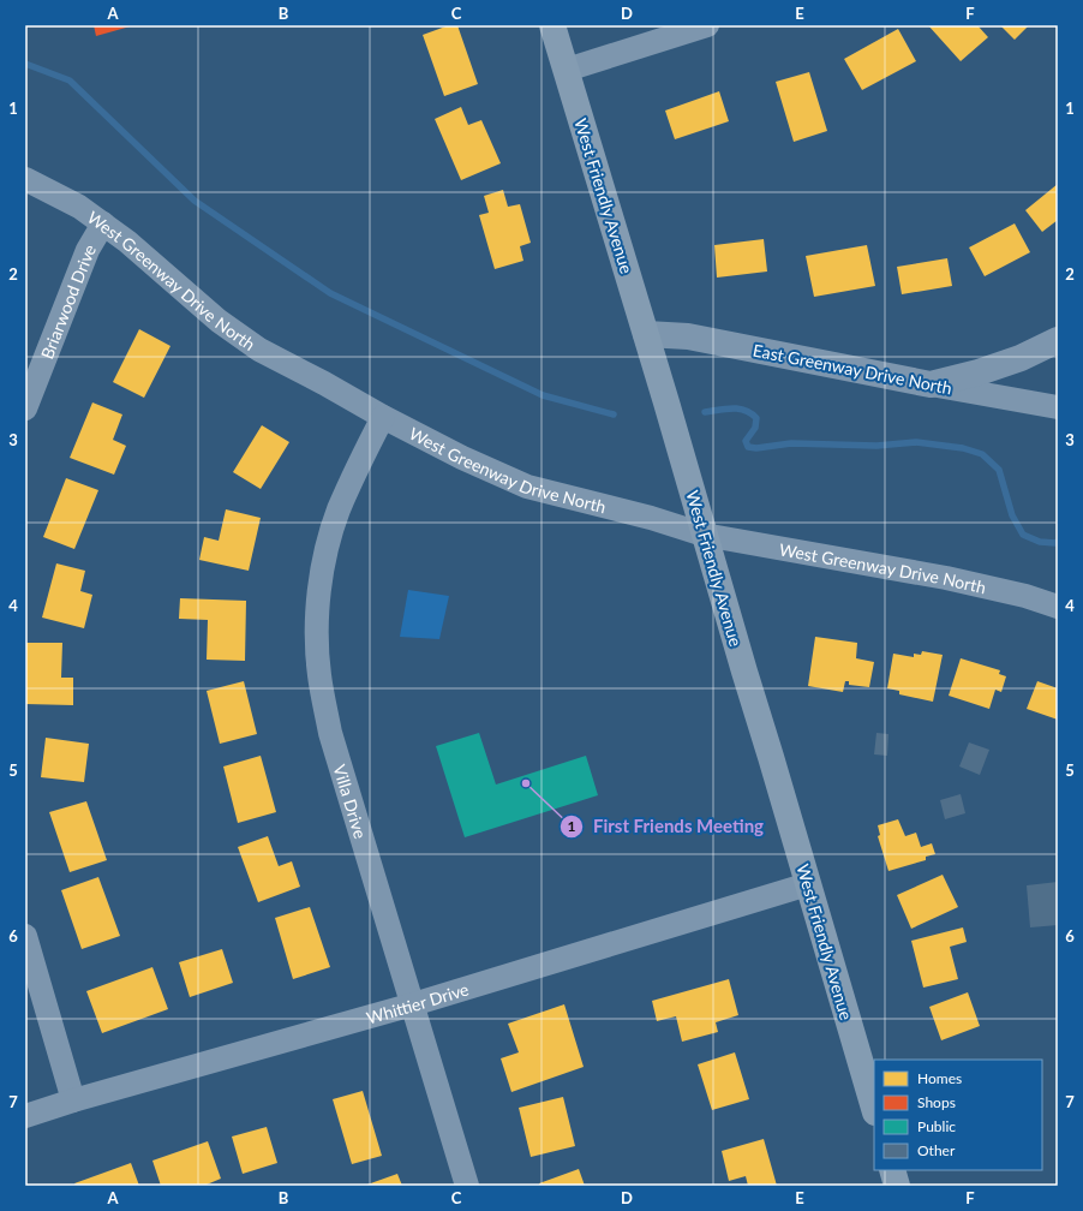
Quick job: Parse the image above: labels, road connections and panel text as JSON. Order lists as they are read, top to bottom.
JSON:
{
  "streets": {
    "main road": ["West Friendly Avenue"],
    "street": [
      "West Greenway Drive North",
      "Briarwood Drive",
      "East Greenway Drive North",
      "Villa Drive",
      "Whittier Drive"
    ]
  },
  "crossings": [
    ["West Friendly Avenue", "West Greenway Drive North"],
    ["West Friendly Avenue", "East Greenway Drive North"],
    ["West Friendly Avenue", "Whittier Drive"],
    ["West Greenway Drive North", "Briarwood Drive"],
    ["West Greenway Drive North", "Villa Drive"],
    ["Villa Drive", "Whittier Drive"]
  ],
  "places": ["First Friends Meeting"],
  "legend": [
    "Homes",
    "Shops",
    "Public",
    "Other"
  ],
  "grid": {
    "columns": [
      "A",
      "B",
      "C",
      "D",
      "E",
      "F"
    ],
    "rows": [
      "1",
      "2",
      "3",
      "4",
      "5",
      "6",
      "7"
    ]
  }
}
